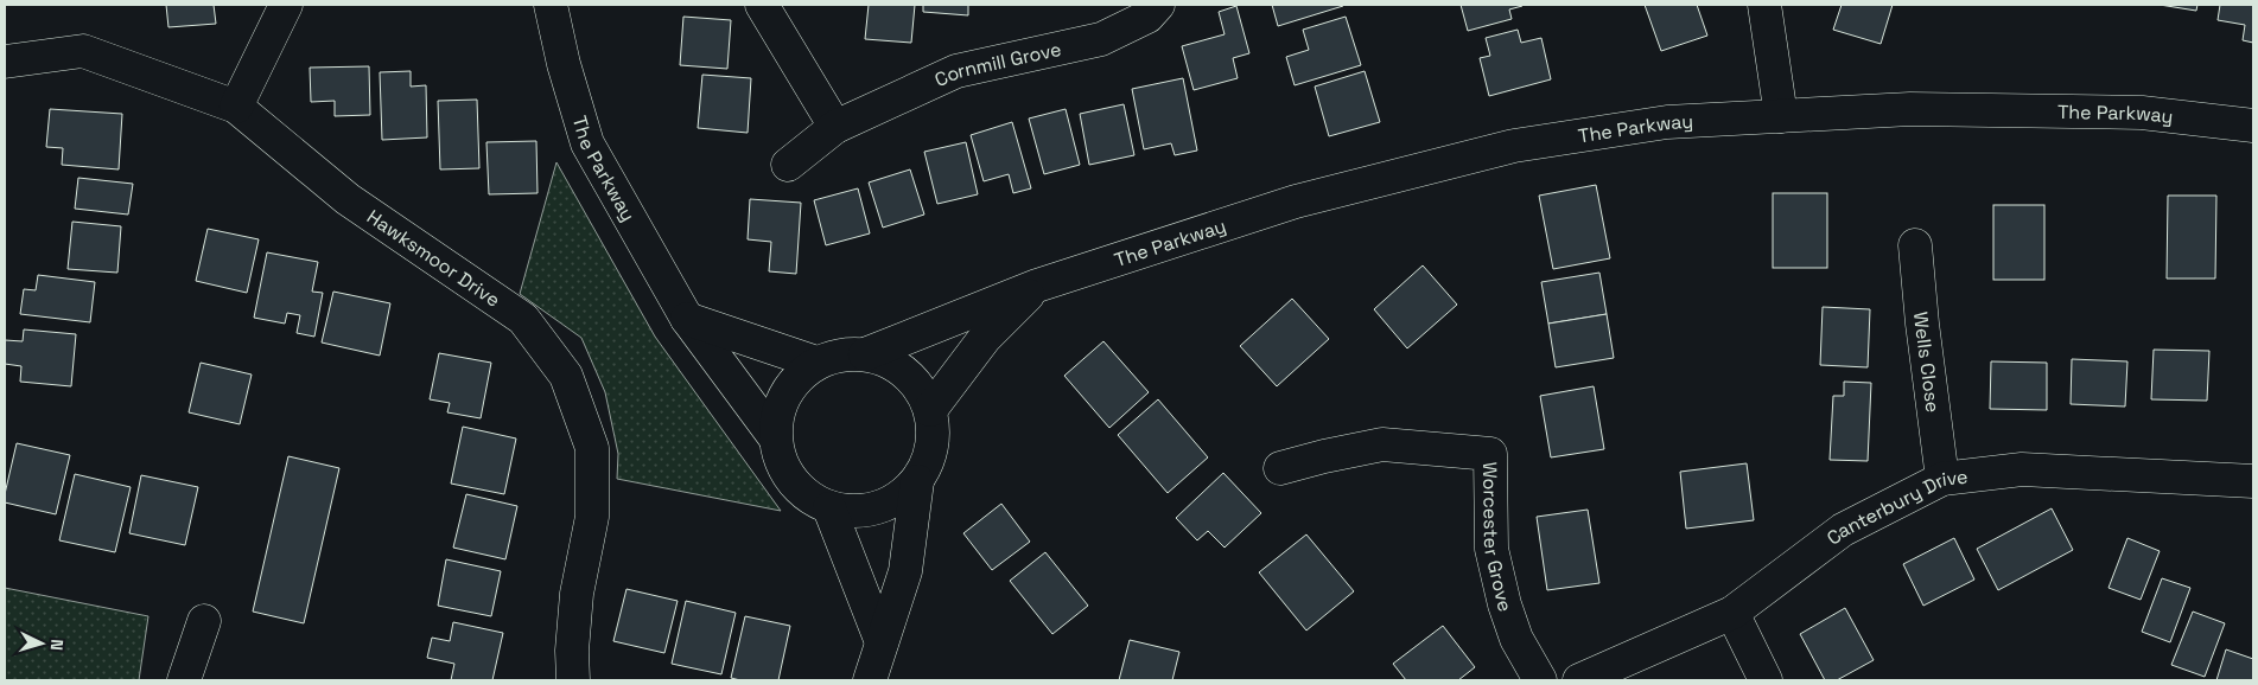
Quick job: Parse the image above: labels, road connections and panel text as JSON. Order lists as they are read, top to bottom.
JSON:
{
  "streets": {
    "street": [
      "Cornmill Grove",
      "The Parkway",
      "Hawksmoor Drive",
      "Wells Close",
      "Canterbury Drive",
      "Worcester Grove"
    ]
  },
  "crossings": [
    ["Wells Close", "Canterbury Drive"]
  ],
  "north": "right"
}
